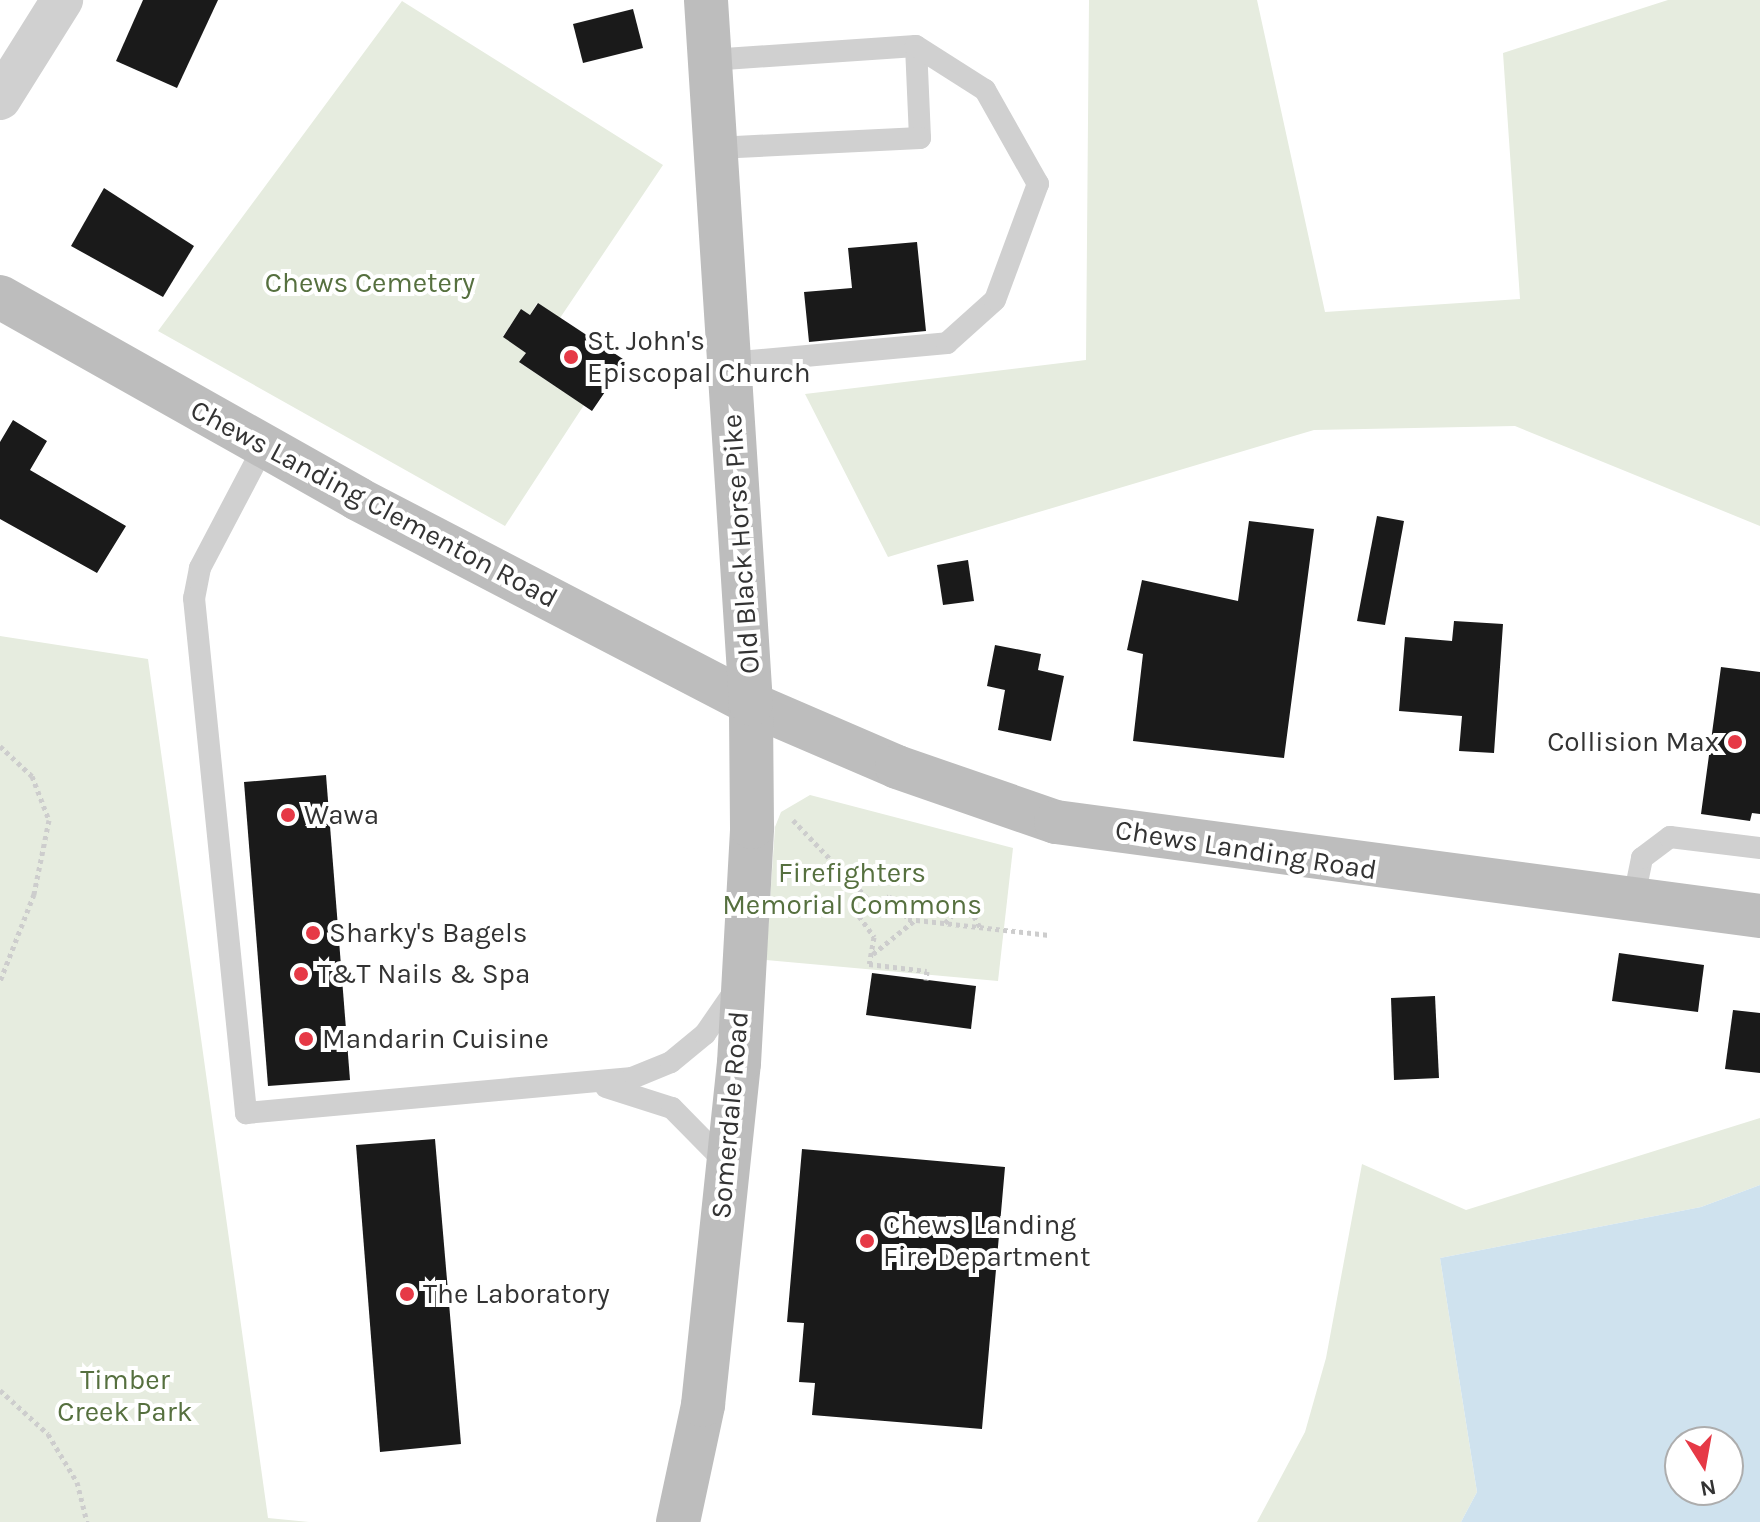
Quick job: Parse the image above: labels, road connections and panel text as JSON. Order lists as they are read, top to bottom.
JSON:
{
  "streets": {
    "main road": [
      "Chews Landing Clementon Road",
      "Old Black Horse Pike",
      "Chews Landing Road",
      "Somerdale Road"
    ]
  },
  "crossings": [
    ["Chews Landing Clementon Road", "Old Black Horse Pike"],
    ["Chews Landing Clementon Road", "Chews Landing Road"],
    ["Chews Landing Clementon Road", "Somerdale Road"],
    ["Old Black Horse Pike", "Chews Landing Road"],
    ["Old Black Horse Pike", "Somerdale Road"],
    ["Chews Landing Road", "Somerdale Road"]
  ],
  "parks": ["Chews Cemetery", "Firefighters Memorial Commons", "Timber Creek Park"],
  "places": [
    "St. John's Episcopal Church",
    "Collision Max",
    "Wawa",
    "Sharky's Bagels",
    "T&T Nails & Spa",
    "Mandarin Cuisine",
    "Chews Landing Fire Department",
    "The Laboratory"
  ],
  "north": "bottom"
}
